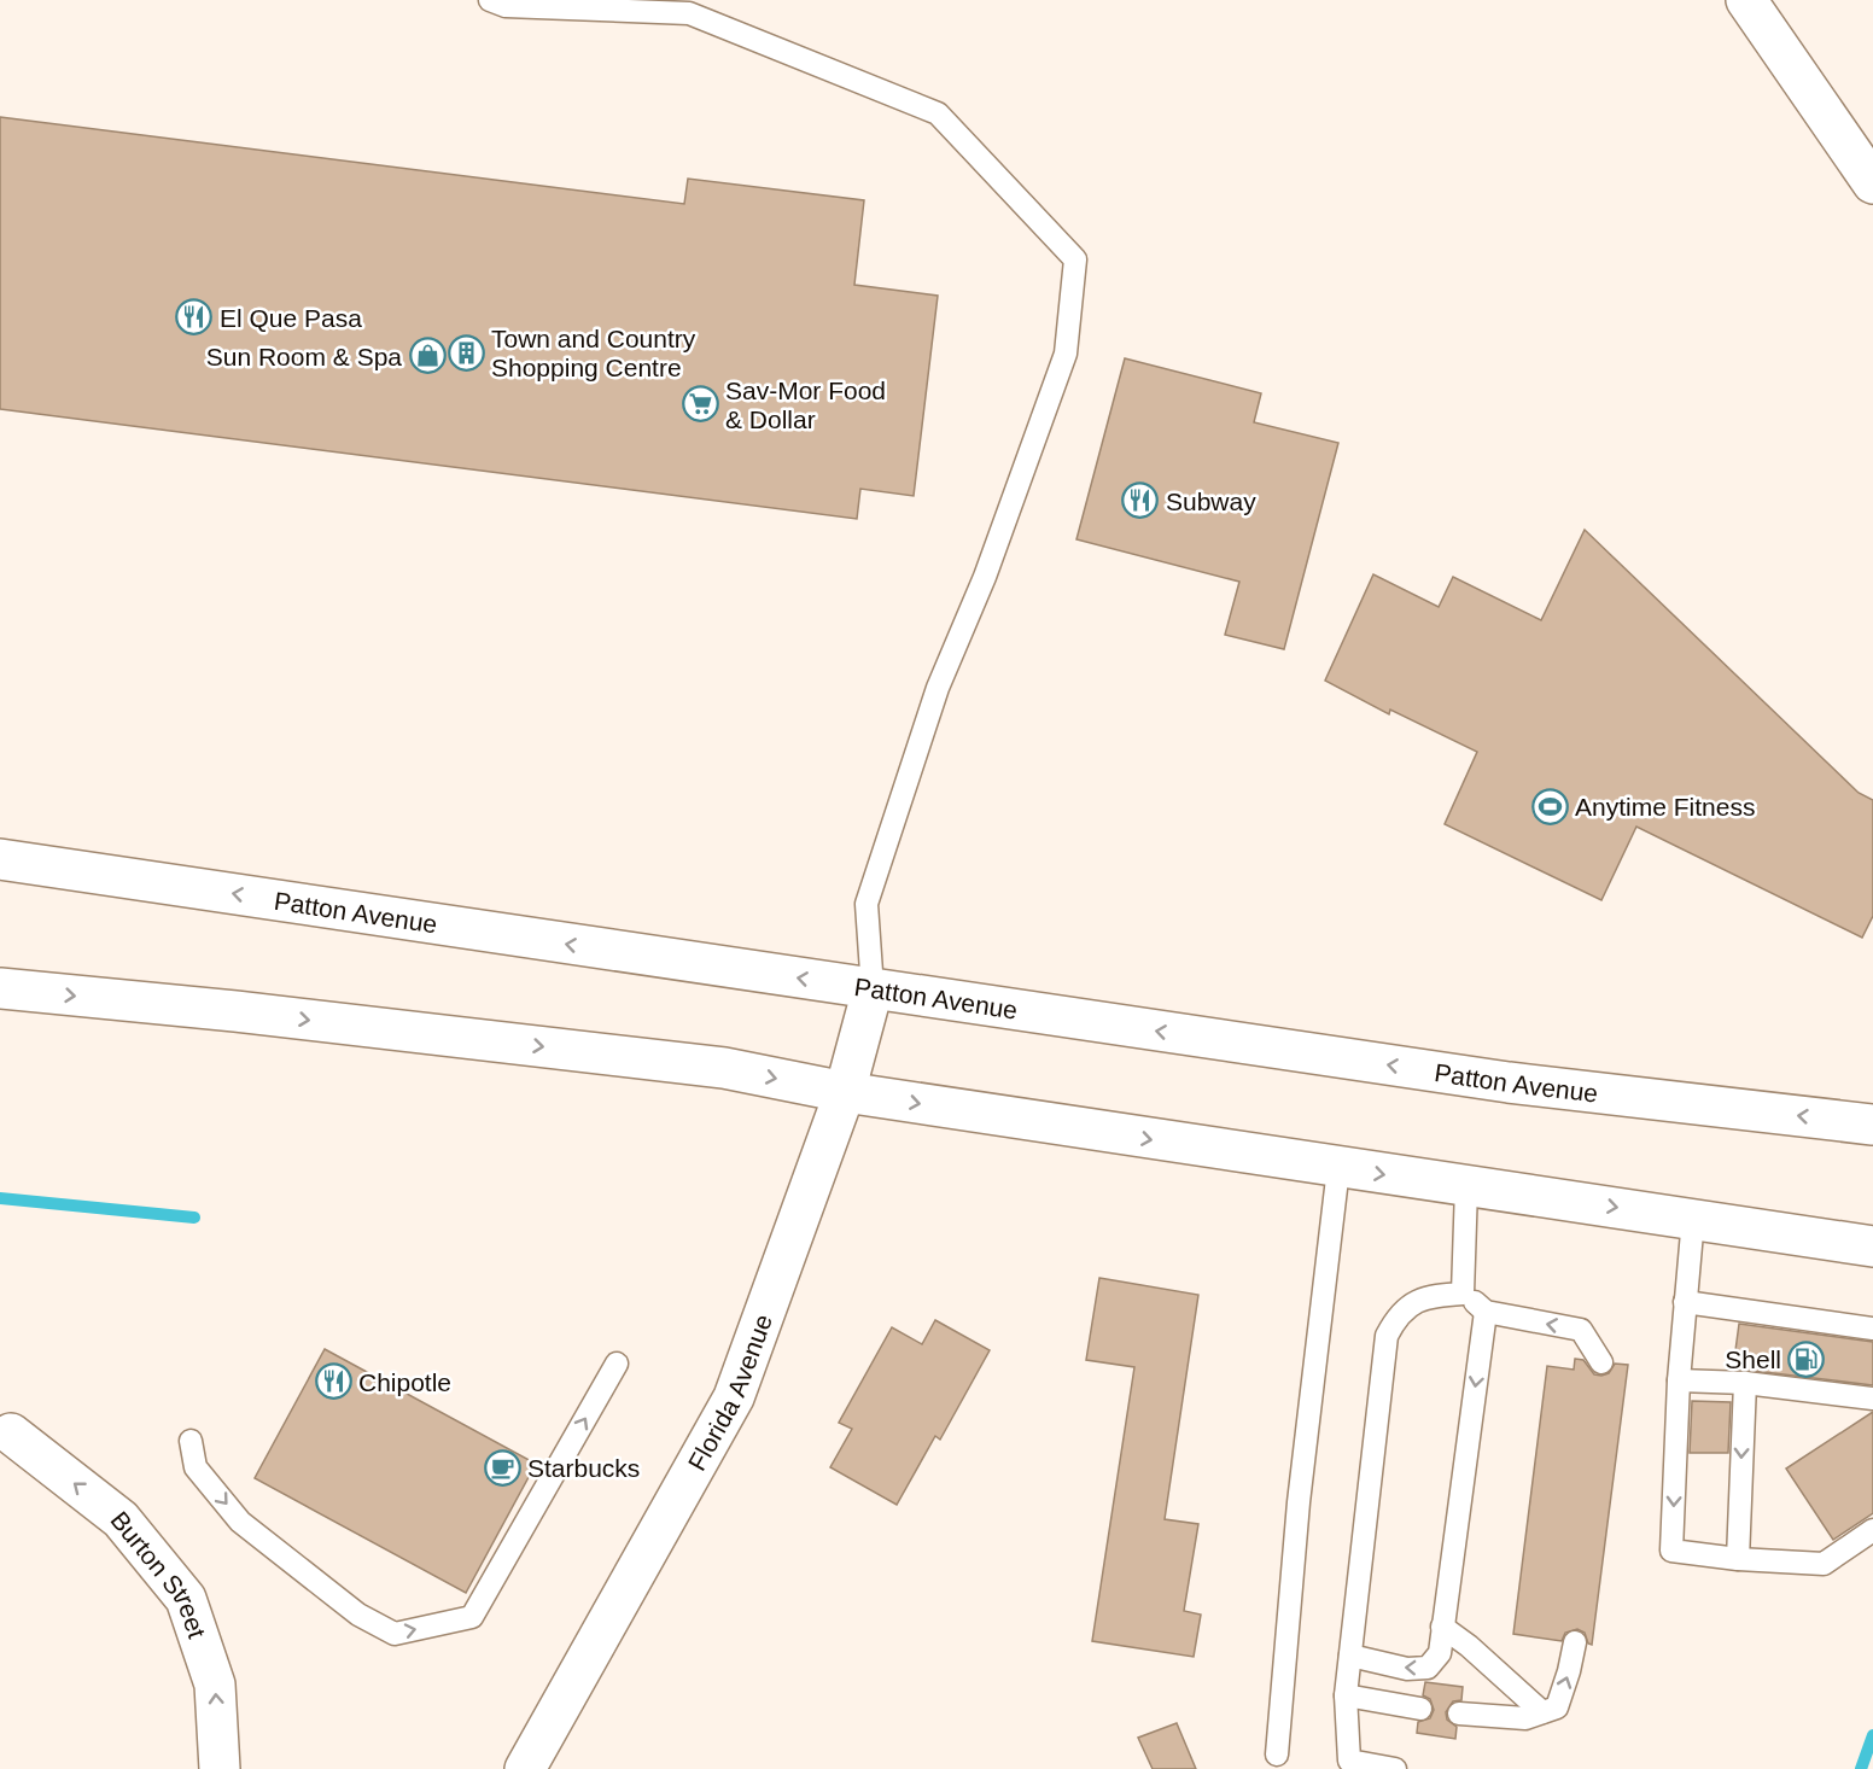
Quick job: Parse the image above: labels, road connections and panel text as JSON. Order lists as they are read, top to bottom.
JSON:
{
  "streets": {
    "main road": ["Patton Avenue", "Florida Avenue", "Burton Street"]
  },
  "crossings": [
    ["Patton Avenue", "Florida Avenue"]
  ],
  "one_way": ["Burton Street"],
  "places": {
    "restaurant": ["El Que Pasa", "Subway", "Chipotle"],
    "building": ["Town and Country Shopping Centre"],
    "shop": ["Sun Room & Spa"],
    "supermarket": ["Sav-Mor Food & Dollar"],
    "sports": ["Anytime Fitness"],
    "fuel station": ["Shell"],
    "cafe": ["Starbucks"]
  }
}
